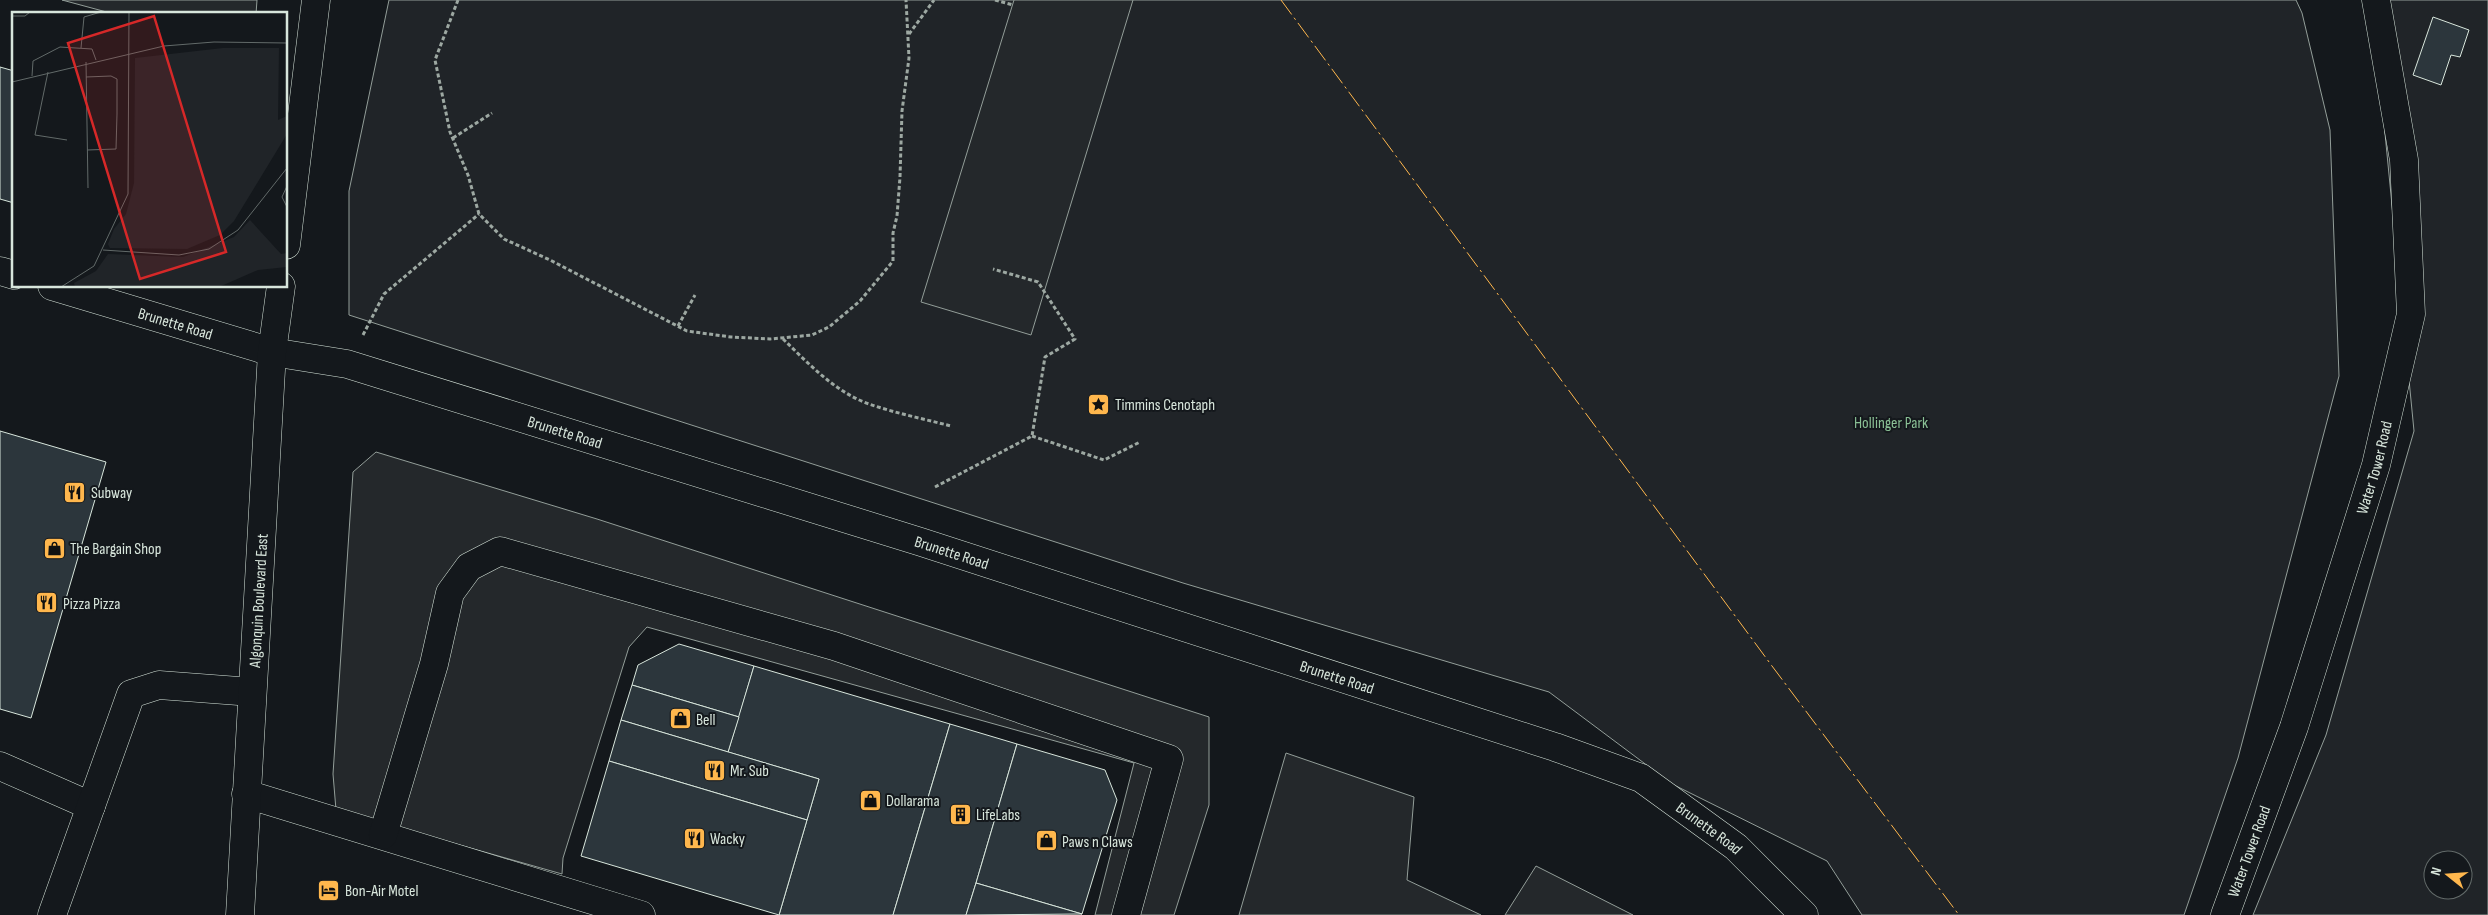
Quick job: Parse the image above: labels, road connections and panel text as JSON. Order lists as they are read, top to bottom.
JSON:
{
  "streets": {
    "street": ["Brunette Road", "Water Tower Road", "Algonquin Boulevard East"]
  },
  "crossings": [
    ["Brunette Road", "Algonquin Boulevard East"]
  ],
  "parks": ["Hollinger Park"],
  "places": {
    "place": ["Timmins Cenotaph"],
    "restaurant": [
      "Subway",
      "Pizza Pizza",
      "Mr. Sub",
      "Wacky"
    ],
    "shop": [
      "The Bargain Shop",
      "Bell",
      "Dollarama",
      "Paws n Claws"
    ],
    "building": ["LifeLabs"],
    "hotel": ["Bon-Air Motel"]
  },
  "north": "left"
}
